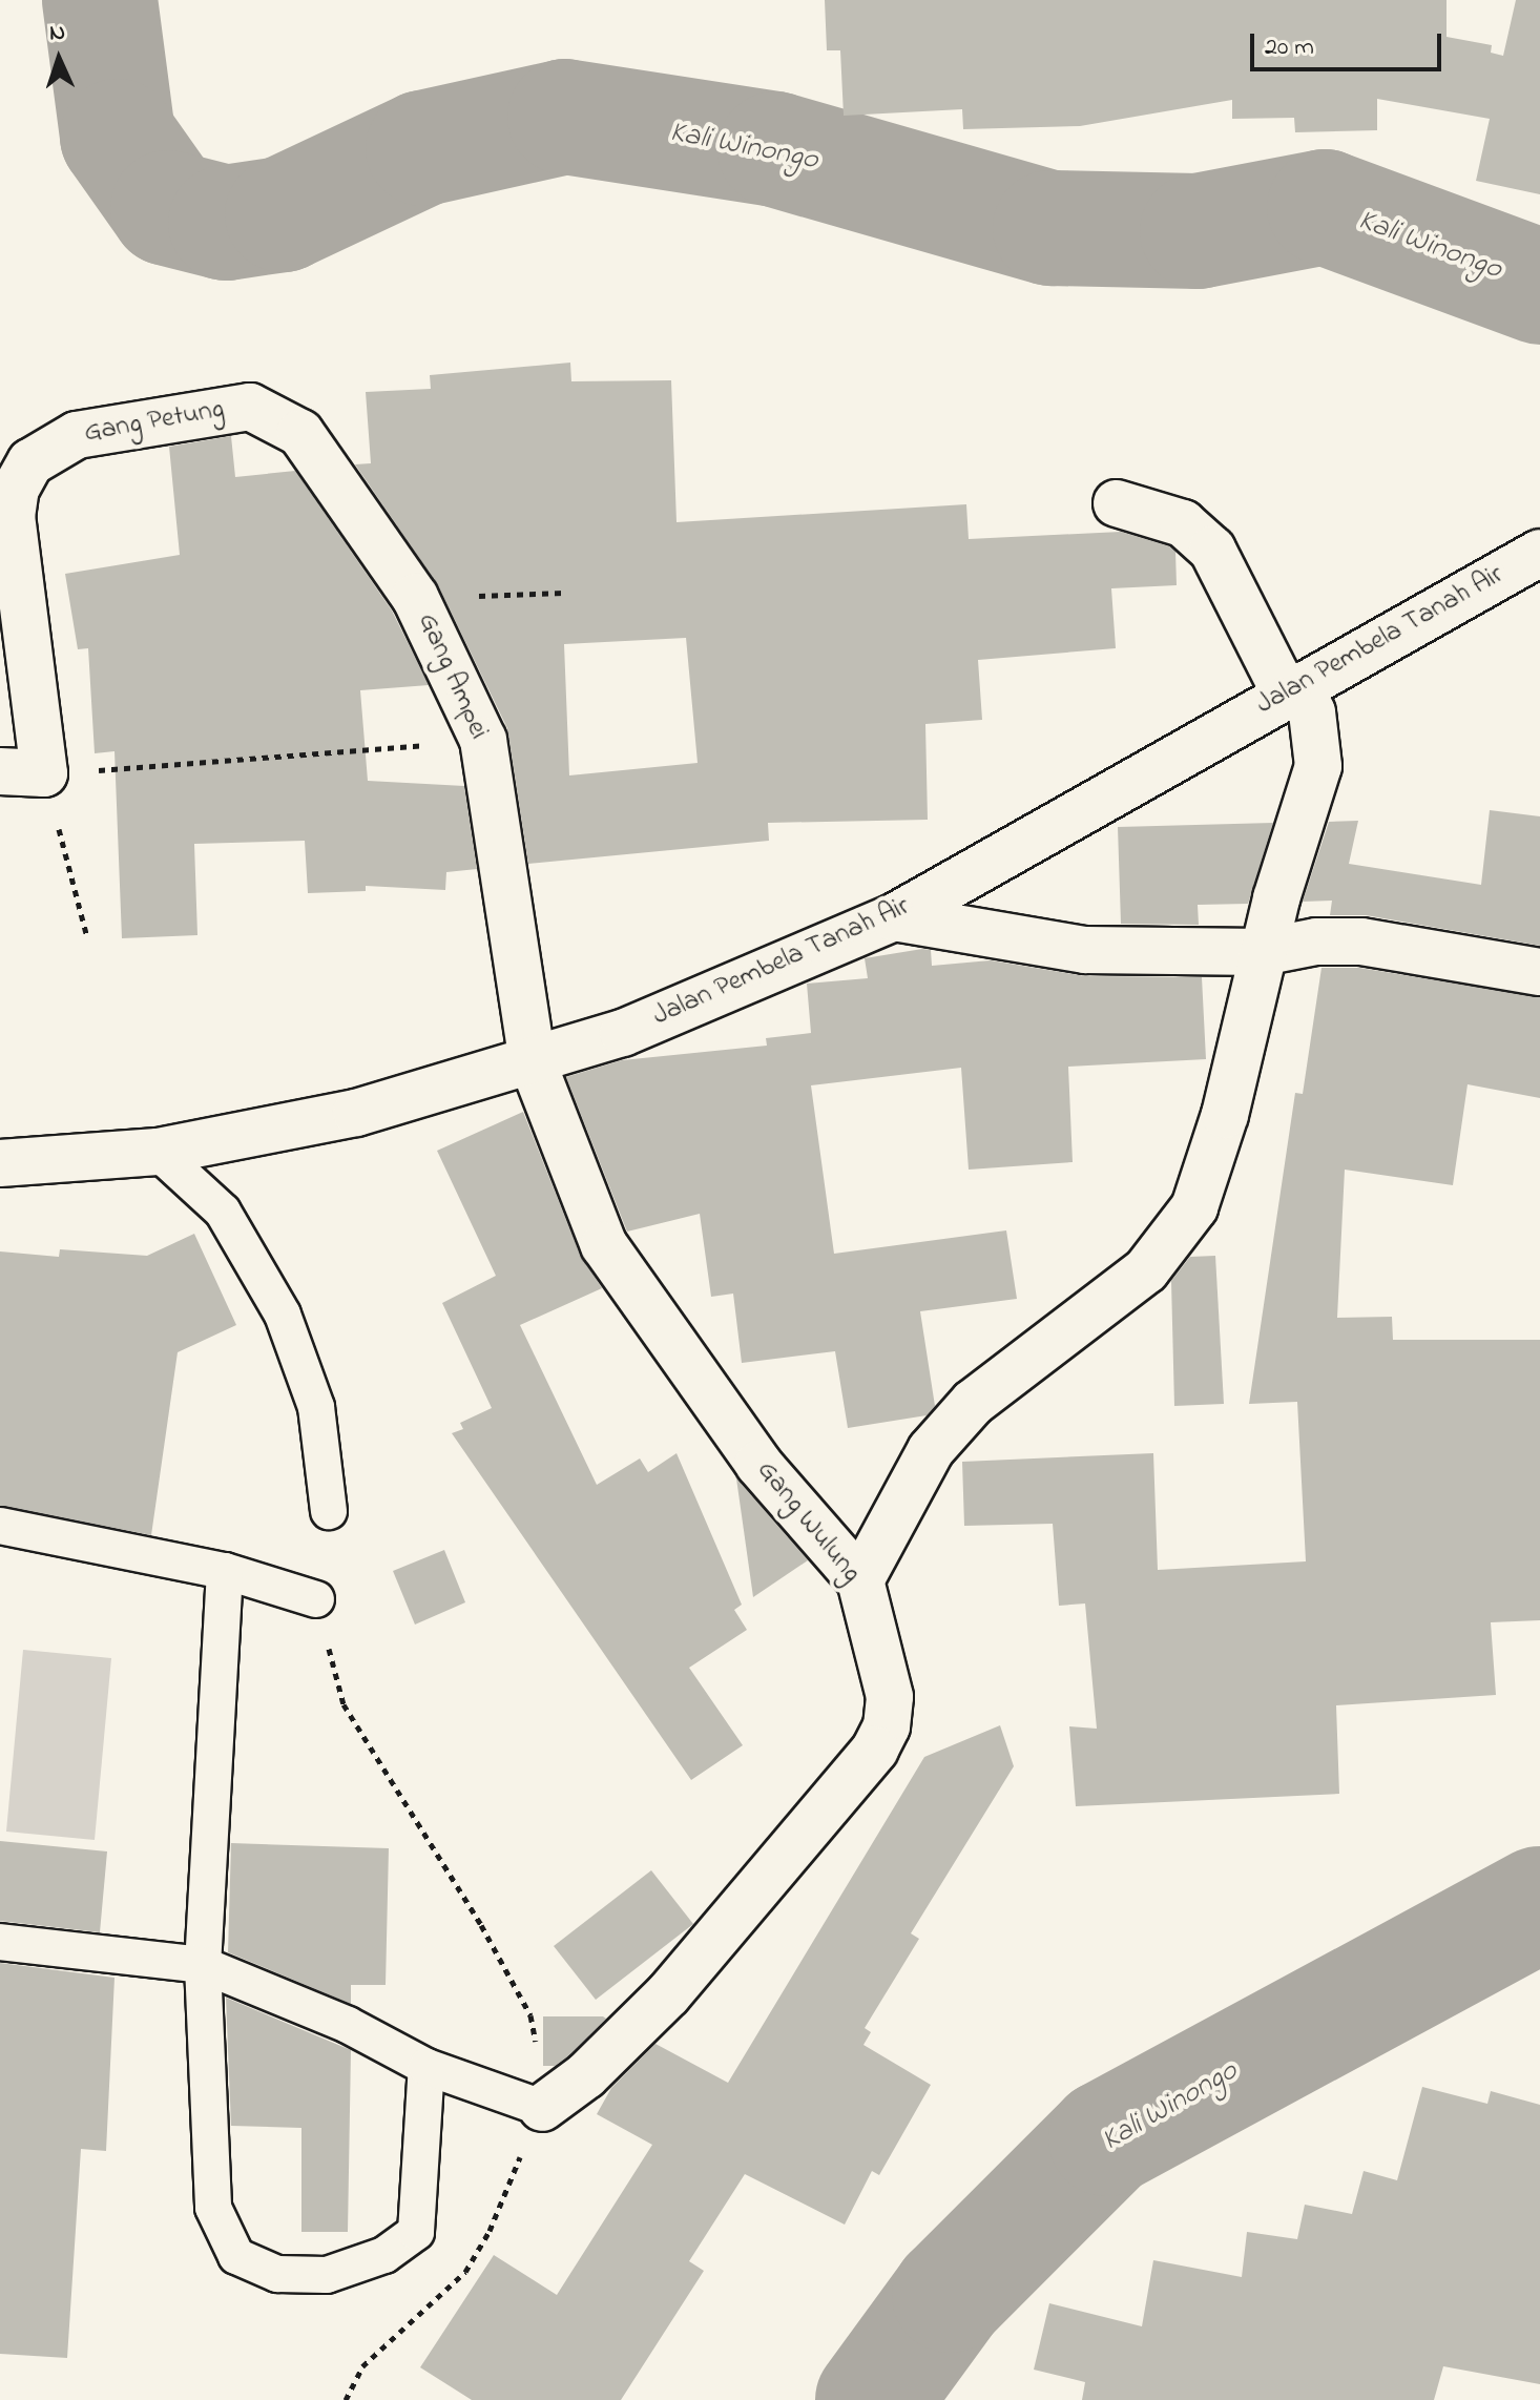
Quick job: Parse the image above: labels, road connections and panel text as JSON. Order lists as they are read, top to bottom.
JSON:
{
  "streets": {
    "street": [
      "Gang Petung",
      "Jalan Pembela Tanah Air",
      "Gang Ampei",
      "Gang Wulung"
    ]
  },
  "crossings": [
    ["Gang Petung", "Gang Ampei"],
    ["Jalan Pembela Tanah Air", "Gang Ampei"],
    ["Jalan Pembela Tanah Air", "Gang Wulung"],
    ["Gang Ampei", "Gang Wulung"]
  ],
  "water": ["Kali Winongo"],
  "scale_bar": "20 m",
  "north": "top"
}
